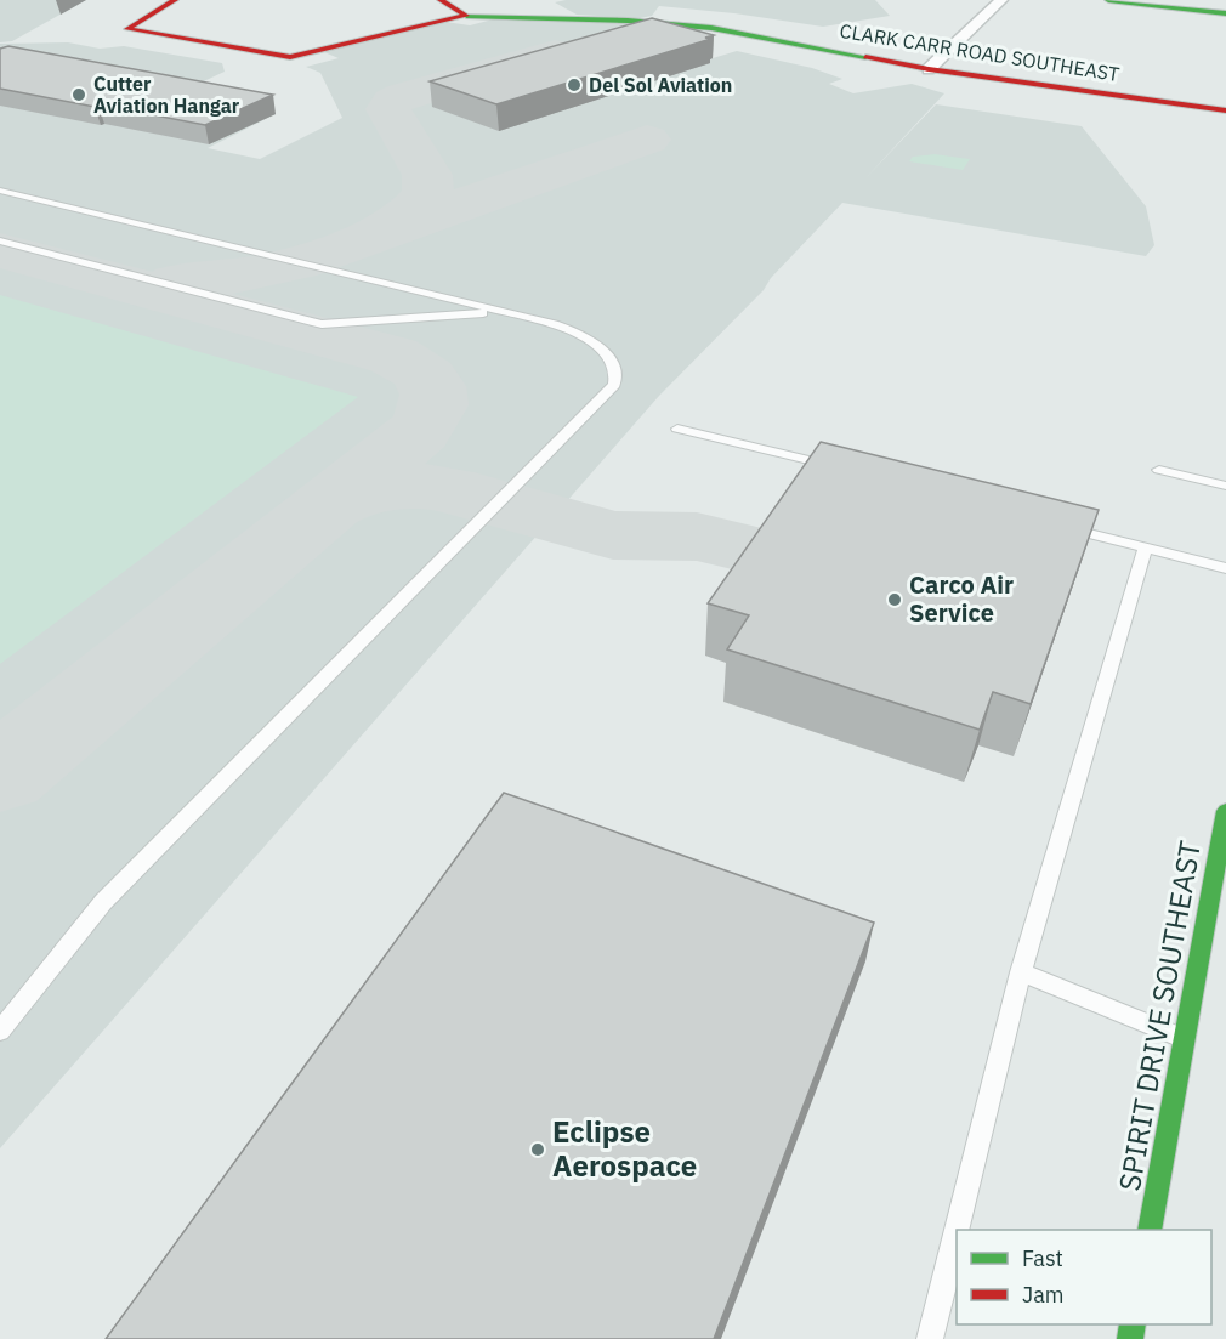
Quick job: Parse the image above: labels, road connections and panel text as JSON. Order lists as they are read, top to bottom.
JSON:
{
  "streets": {
    "street": ["CLARK CARR ROAD SOUTHEAST", "SPIRIT DRIVE SOUTHEAST"]
  },
  "places": [
    "Del Sol Aviation",
    "Cutter Aviation Hangar",
    "Carco Air Service",
    "Eclipse Aerospace"
  ],
  "legend": ["Fast", "Jam"]
}
